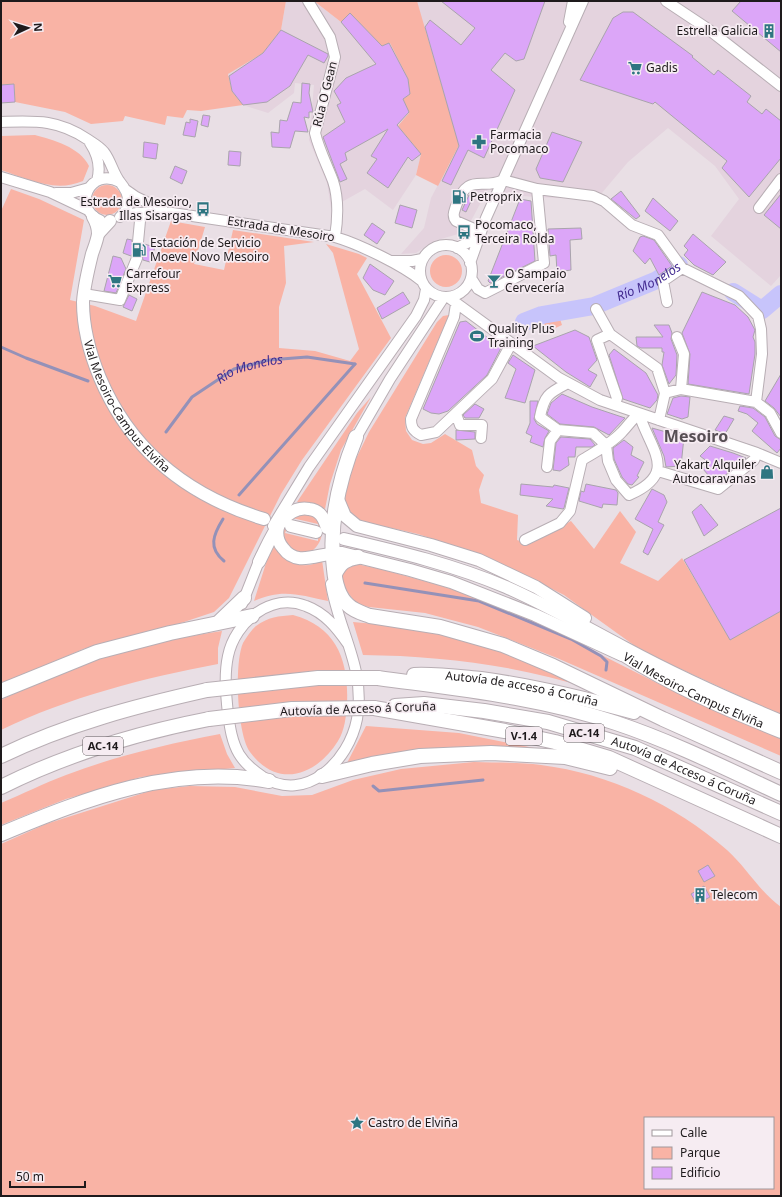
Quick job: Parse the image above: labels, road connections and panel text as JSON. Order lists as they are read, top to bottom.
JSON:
{
  "streets": {
    "highway": [
      "Autovía de acceso á Coruña",
      "Autovía de Acceso á Coruña",
      "AC-14",
      "V-1.4"
    ],
    "main road": ["Vial Mesoiro-Campus Elviña"],
    "street": ["Rúa O Gean", "Estrada de Mesoiro"]
  },
  "crossings": [
    ["Rúa O Gean", "Estrada de Mesoiro"],
    ["Estrada de Mesoiro", "Vial Mesoiro-Campus Elviña"],
    ["Autovía de acceso á Coruña", "Autovía de Acceso á Coruña"],
    ["Autovía de Acceso á Coruña", "V-1.4"]
  ],
  "districts": ["Mesoiro"],
  "water": ["Río Monelos"],
  "places": {
    "building": ["Estrella Galicia", "Telecom"],
    "supermarket": ["Gadis", "Carrefour Express"],
    "pharmacy": ["Farmacia Pocomaco"],
    "fuel station": ["Petroprix", "Estación de Servicio Moeve Novo Mesoiro"],
    "bus stop": ["Estrada de Mesoiro, Illas Sisargas", "Pocomaco, Terceira Rolda"],
    "bar": ["O Sampaio Cervecería"],
    "sports": ["Quality Plus Training"],
    "shop": ["Yakart Alquiler Autocaravanas"],
    "place": ["Castro de Elviña"]
  },
  "legend": ["Calle", "Parque", "Edificio"],
  "scale_bar": "50 m",
  "north": "right"
}
